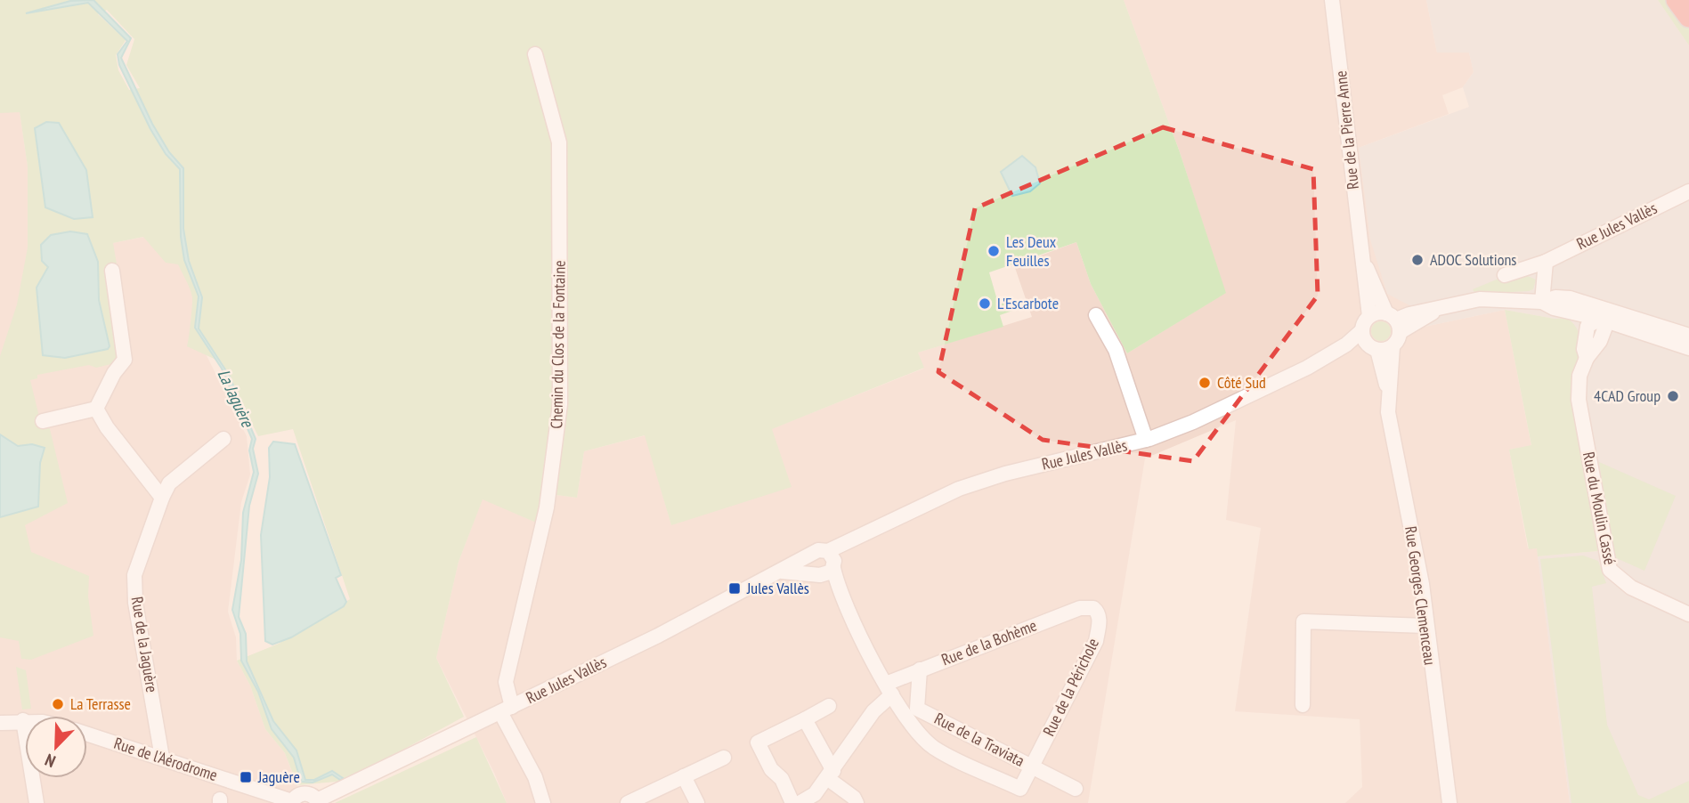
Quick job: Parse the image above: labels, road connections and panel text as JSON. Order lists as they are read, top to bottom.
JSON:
{
  "streets": {
    "street": [
      "Rue de la Pierre Anne",
      "Rue Jules Vallès",
      "Chemin du Clos de la Fontaine",
      "Rue du Moulin Cassé",
      "Rue Georges Clemenceau",
      "Rue de la Bohème",
      "Rue de la Jaguère",
      "Rue de la Périchole",
      "Rue de la Traviata",
      "Rue de l'Aérodrome"
    ]
  },
  "crossings": [
    ["Rue Jules Vallès", "Chemin du Clos de la Fontaine"],
    ["Rue Jules Vallès", "Rue Georges Clemenceau"],
    ["Rue de la Bohème", "Rue de la Périchole"],
    ["Rue de la Bohème", "Rue de la Traviata"],
    ["Rue de la Jaguère", "Rue de l'Aérodrome"],
    ["Rue de la Périchole", "Rue de la Traviata"]
  ],
  "water": ["La Jaguère"],
  "places": {
    "other": [
      "Les Deux Feuilles",
      "ADOC Solutions",
      "L'Escarbote",
      "Côté Sud",
      "4CAD Group",
      "La Terrasse"
    ],
    "transit": ["Jules Vallès", "Jaguère"]
  },
  "north": "bottom left"
}
